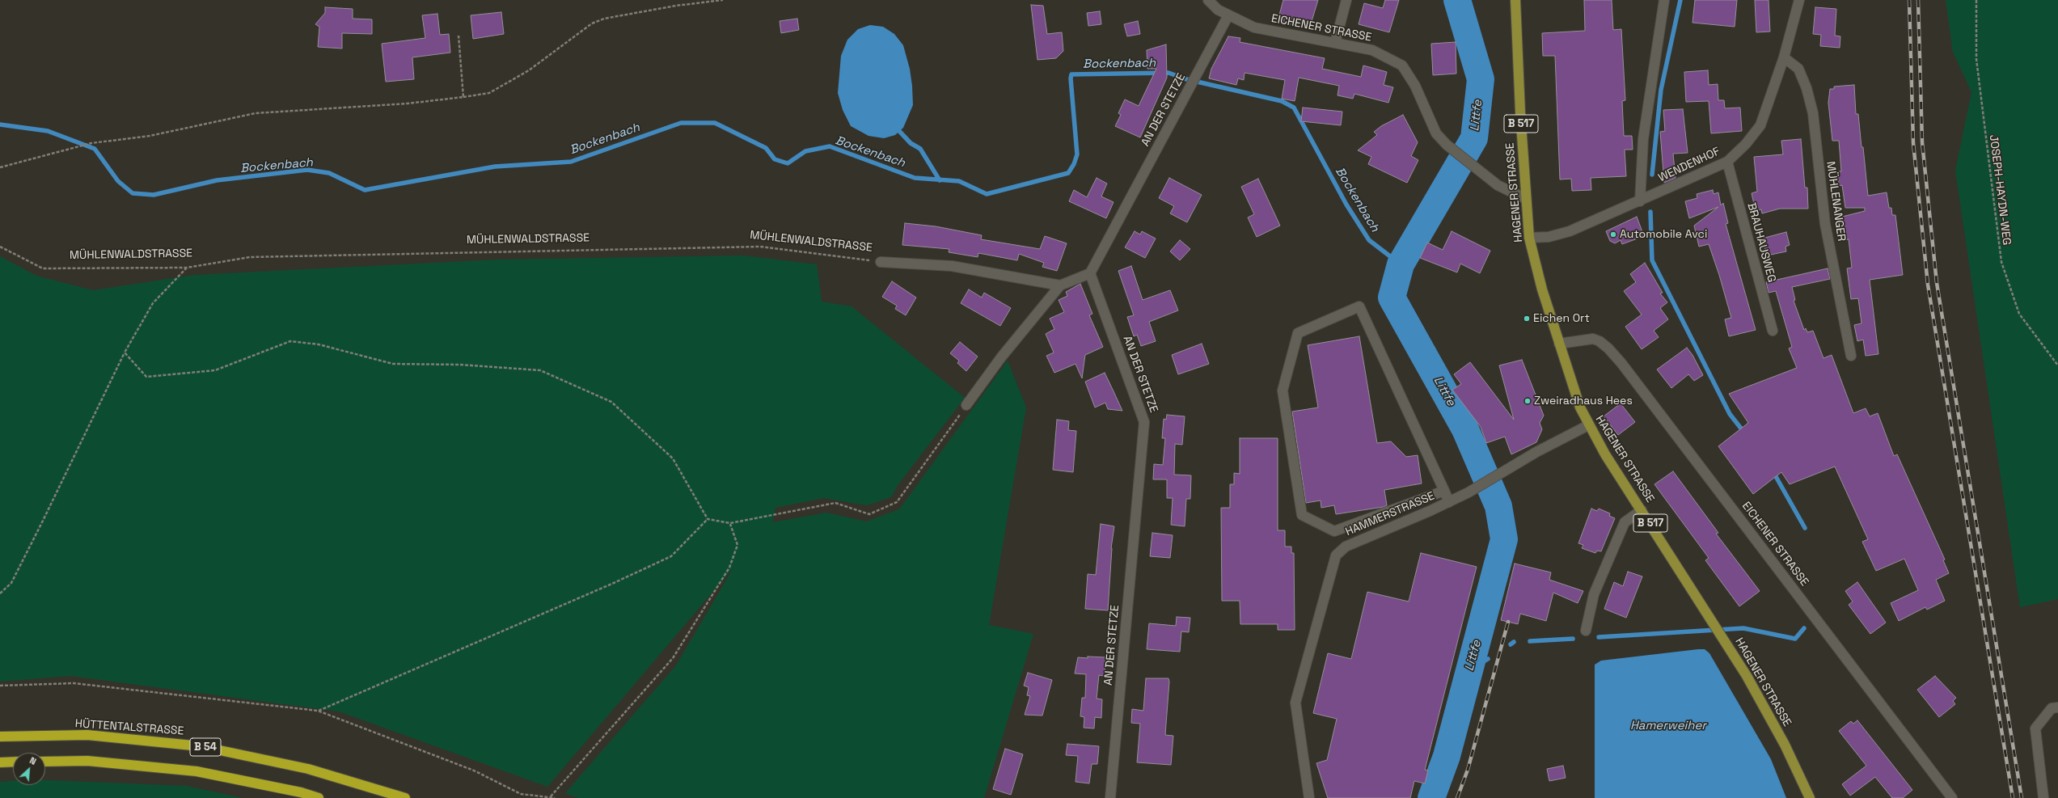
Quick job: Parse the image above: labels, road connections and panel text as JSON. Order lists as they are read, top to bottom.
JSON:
{
  "streets": {
    "highway": ["HÜTTENTALSTRASSE", "B 54"],
    "main road": ["B 517", "HAGENER STRASSE"],
    "street": [
      "EICHENER STRASSE",
      "AN DER STETZE",
      "WENDENHOF",
      "MÜHLENANGER",
      "MÜHLENWALDSTRASSE",
      "BRAUHAUSWEG",
      "HAMMERSTRASSE"
    ],
    "path": ["JOSEPH-HAYDN-WEG"]
  },
  "crossings": [
    ["EICHENER STRASSE", "AN DER STETZE"],
    ["EICHENER STRASSE", "HAGENER STRASSE"],
    ["WENDENHOF", "HAGENER STRASSE"],
    ["WENDENHOF", "MÜHLENANGER"],
    ["WENDENHOF", "BRAUHAUSWEG"],
    ["HAGENER STRASSE", "HAMMERSTRASSE"]
  ],
  "water": ["Bockenbach", "Littfe", "Hamerweiher"],
  "places": ["Automobile Avci", "Eichen Ort", "Zweiradhaus Hees"],
  "north": "top right"
}
